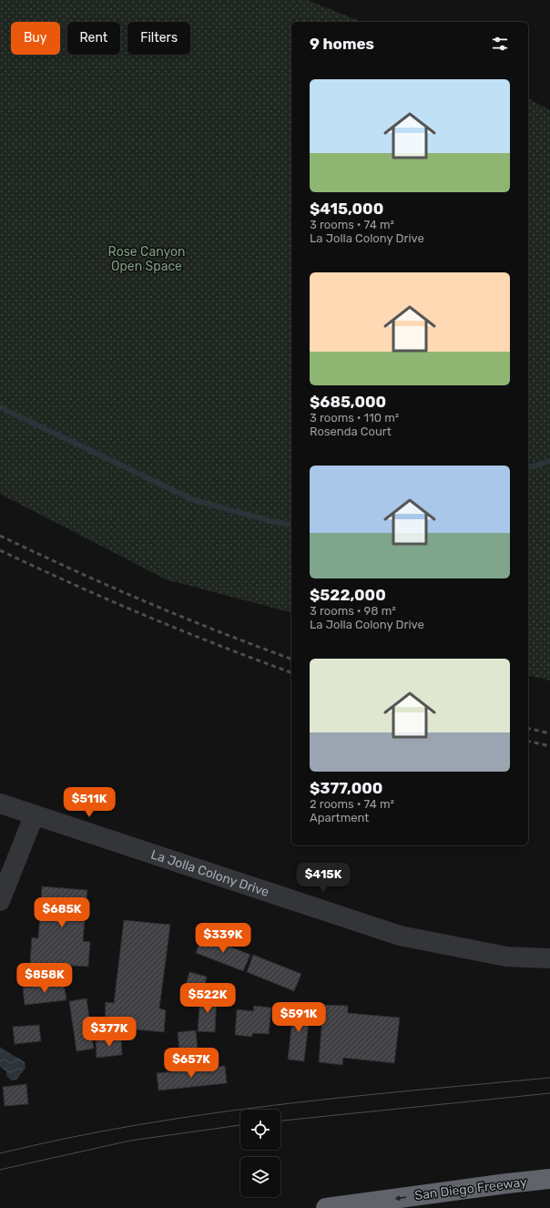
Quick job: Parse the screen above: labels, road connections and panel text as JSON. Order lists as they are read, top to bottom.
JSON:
{
  "streets": {
    "highway": ["San Diego Freeway"],
    "street": ["La Jolla Colony Drive"]
  },
  "one_way": ["San Diego Freeway"],
  "parks": ["Rose Canyon Open Space"],
  "page": {
    "chip": ["Buy", "Rent", "Filters"],
    "heading": "9 homes",
    "list": [
      {
        "name": "$415,000",
        "note": "3 rooms · 74 m² · La Jolla Colony Drive"
      },
      {
        "name": "$685,000",
        "note": "3 rooms · 110 m² · Rosenda Court"
      },
      {
        "name": "$522,000",
        "note": "3 rooms · 98 m² · La Jolla Colony Drive"
      },
      {
        "name": "$377,000",
        "note": "2 rooms · 74 m² · Apartment"
      }
    ],
    "price": [
      "$511K",
      "$415K",
      "$685K",
      "$339K",
      "$858K",
      "$522K",
      "$591K",
      "$377K",
      "$657K"
    ]
  }
}
